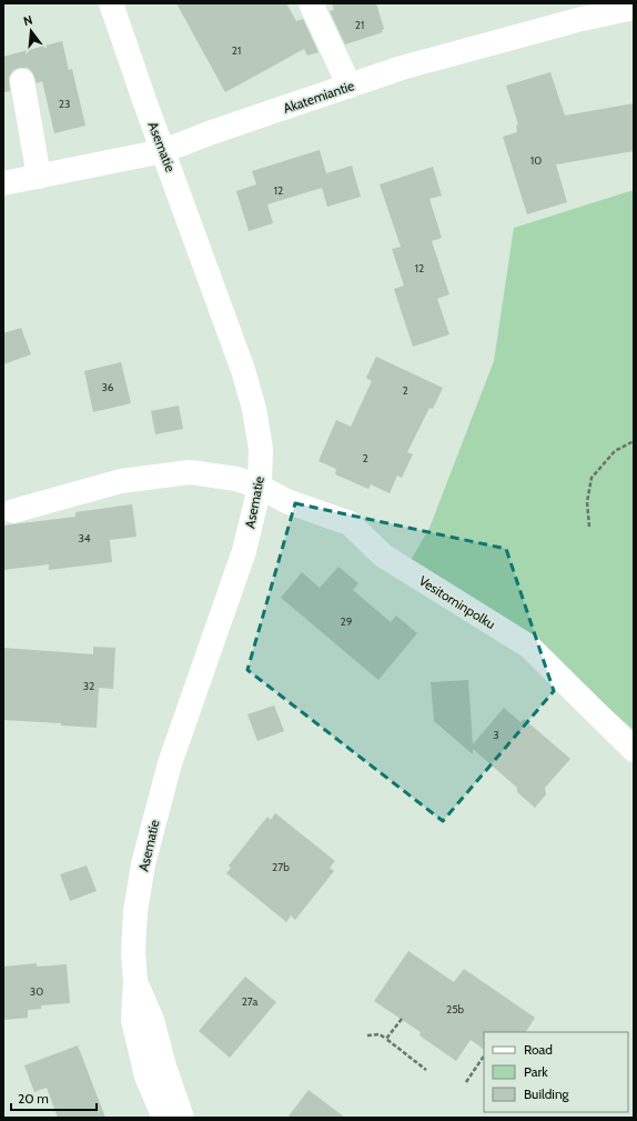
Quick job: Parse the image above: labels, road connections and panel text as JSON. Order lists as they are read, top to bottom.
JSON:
{
  "streets": {
    "street": ["Akatemiantie", "Asematie", "Vesitorninpolku"]
  },
  "crossings": [
    ["Akatemiantie", "Asematie"],
    ["Asematie", "Vesitorninpolku"]
  ],
  "house_numbers": [
    "21",
    "21",
    "23",
    "10",
    "12",
    "12",
    "36",
    "2",
    "2",
    "34",
    "29",
    "32",
    "3",
    "27b",
    "30",
    "27a",
    "25b"
  ],
  "legend": ["Road", "Park", "Building"],
  "scale_bar": "20 m",
  "north": "top"
}
